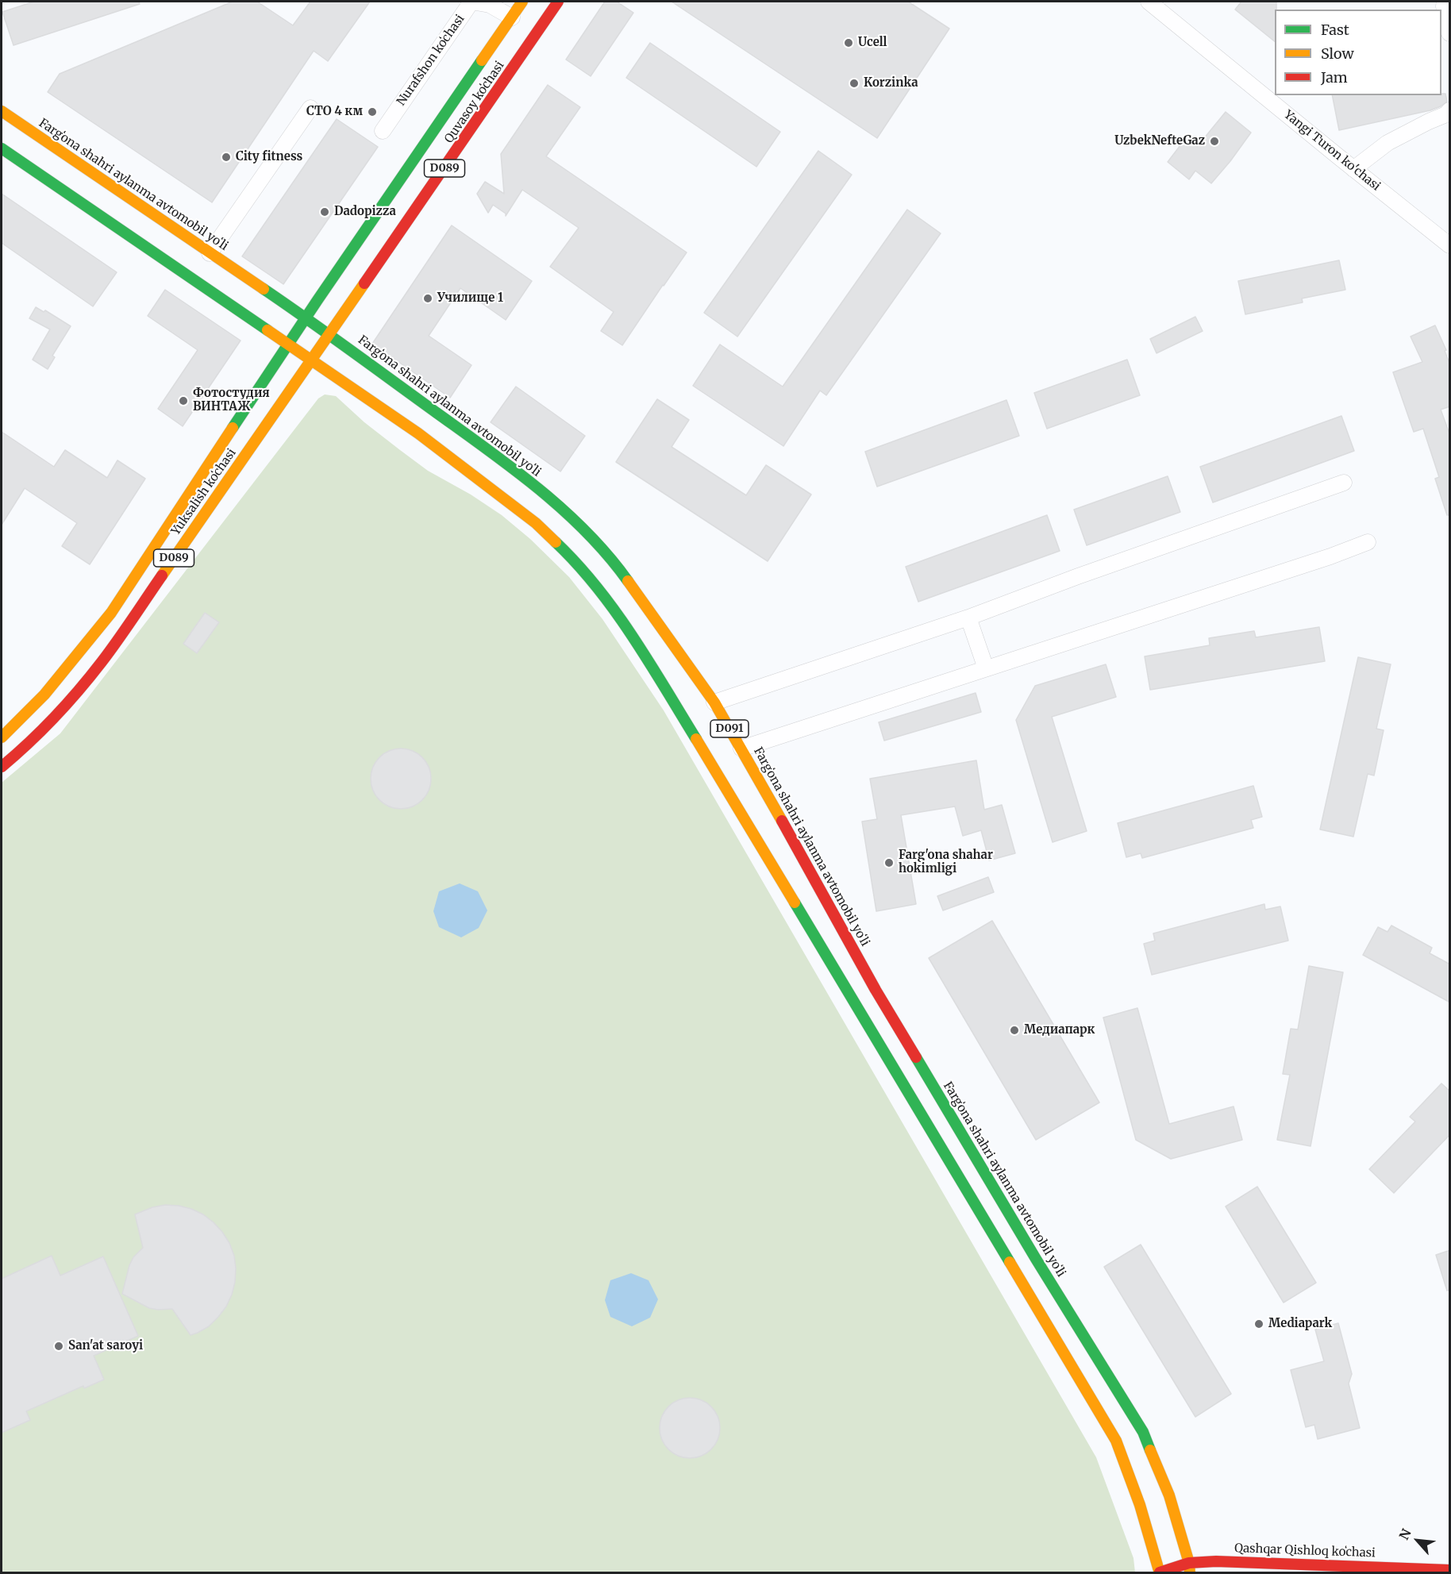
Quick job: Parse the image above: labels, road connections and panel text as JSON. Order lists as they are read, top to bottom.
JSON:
{
  "streets": {
    "main road": [
      "Quvasoy koʻchasi",
      "D089",
      "Fargʻona shahri aylanma avtomobil yoʻli",
      "Yuksalish koʻchasi",
      "D091",
      "Qashqar Qishloq koʻchasi"
    ],
    "street": ["Nurafshon koʻchasi", "Yangi Turon ko'chasi"]
  },
  "crossings": [
    ["Nurafshon koʻchasi", "Quvasoy koʻchasi"],
    ["Quvasoy koʻchasi", "Fargʻona shahri aylanma avtomobil yoʻli"],
    ["Quvasoy koʻchasi", "Yuksalish koʻchasi"],
    ["Fargʻona shahri aylanma avtomobil yoʻli", "Yuksalish koʻchasi"],
    ["Fargʻona shahri aylanma avtomobil yoʻli", "Qashqar Qishloq koʻchasi"]
  ],
  "places": [
    "Ucell",
    "Korzinka",
    "СТО 4 км",
    "UzbekNefteGaz",
    "City fitness",
    "Dadopizza",
    "Училище 1",
    "Фотостудия ВИНТАЖ",
    "Farg'ona shahar hokimligi",
    "Медиапарк",
    "Mediapark",
    "San'at saroyi"
  ],
  "legend": ["Fast", "Slow", "Jam"],
  "north": "top left"
}
